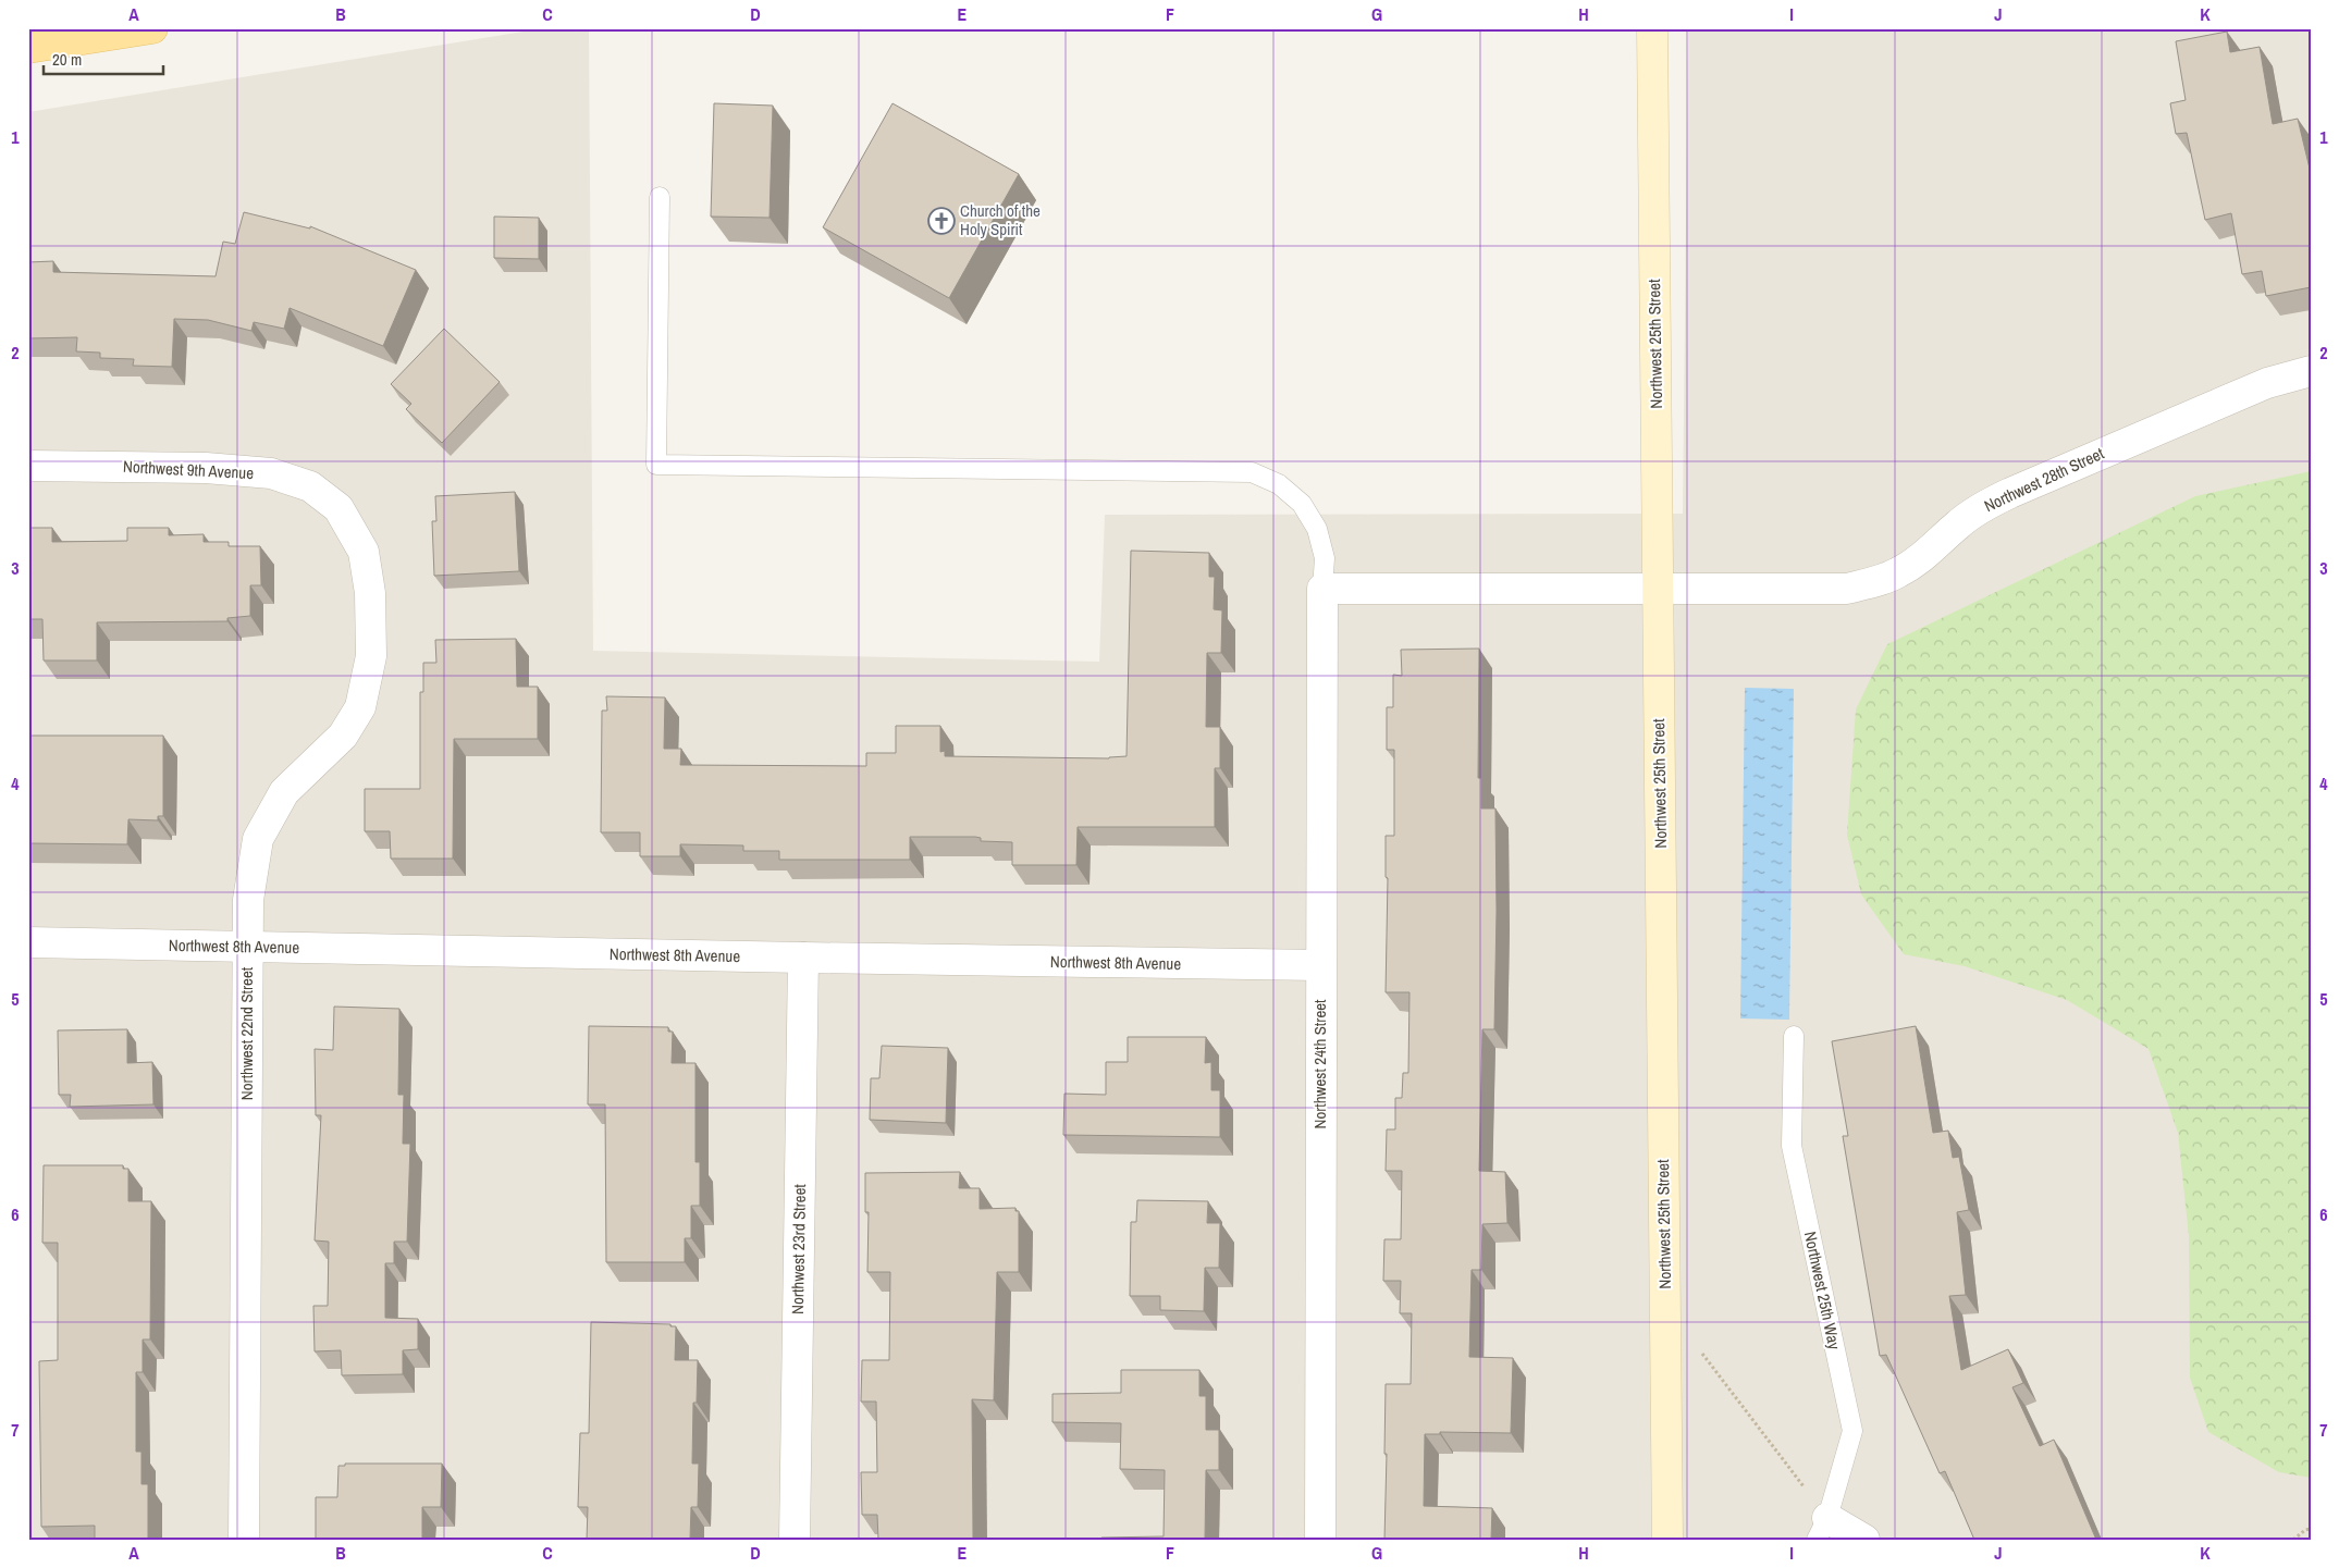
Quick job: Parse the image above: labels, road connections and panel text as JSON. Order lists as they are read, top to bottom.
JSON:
{
  "streets": {
    "street": [
      "Northwest 25th Street",
      "Northwest 9th Avenue",
      "Northwest 28th Street",
      "Northwest 8th Avenue",
      "Northwest 22nd Street",
      "Northwest 24th Street",
      "Northwest 23rd Street"
    ],
    "lane": ["Northwest 25th Way"]
  },
  "crossings": [
    ["Northwest 25th Street", "Northwest 28th Street"],
    ["Northwest 9th Avenue", "Northwest 22nd Street"],
    ["Northwest 28th Street", "Northwest 24th Street"],
    ["Northwest 8th Avenue", "Northwest 22nd Street"],
    ["Northwest 8th Avenue", "Northwest 24th Street"],
    ["Northwest 8th Avenue", "Northwest 23rd Street"]
  ],
  "places": {
    "church": ["Church of the Holy Spirit"]
  },
  "scale_bar": "20 m",
  "grid": {
    "columns": [
      "A",
      "B",
      "C",
      "D",
      "E",
      "F",
      "G",
      "H",
      "I",
      "J",
      "K"
    ],
    "rows": [
      "1",
      "2",
      "3",
      "4",
      "5",
      "6",
      "7"
    ]
  }
}
